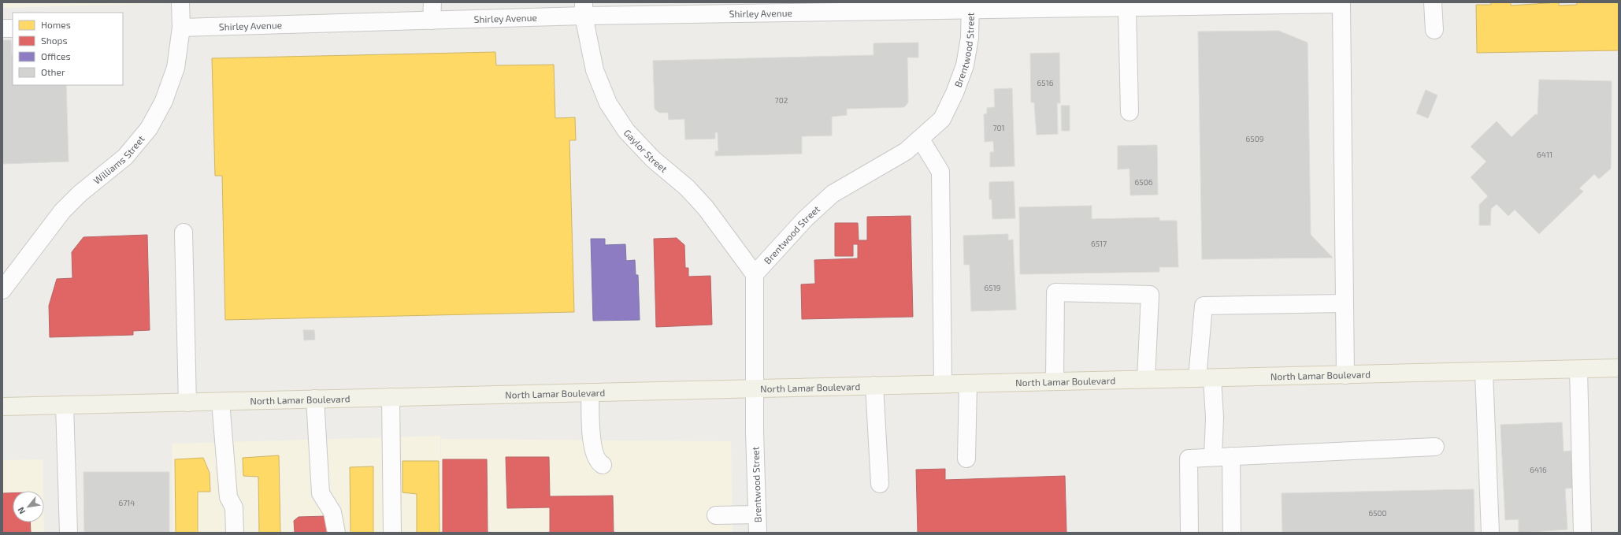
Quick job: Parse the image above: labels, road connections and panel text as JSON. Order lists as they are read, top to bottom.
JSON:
{
  "streets": {
    "main road": ["North Lamar Boulevard"],
    "street": [
      "Shirley Avenue",
      "Brentwood Street",
      "Gaylor Street",
      "Williams Street"
    ]
  },
  "crossings": [
    ["Shirley Avenue", "Brentwood Street"],
    ["Shirley Avenue", "Gaylor Street"],
    ["Shirley Avenue", "Williams Street"],
    ["Brentwood Street", "Gaylor Street"],
    ["Brentwood Street", "North Lamar Boulevard"]
  ],
  "house_numbers": [
    "6516",
    "702",
    "701",
    "6509",
    "6411",
    "6506",
    "6517",
    "6519",
    "6416",
    "6714",
    "6500"
  ],
  "legend": [
    "Homes",
    "Shops",
    "Offices",
    "Other"
  ],
  "north": "bottom left"
}
